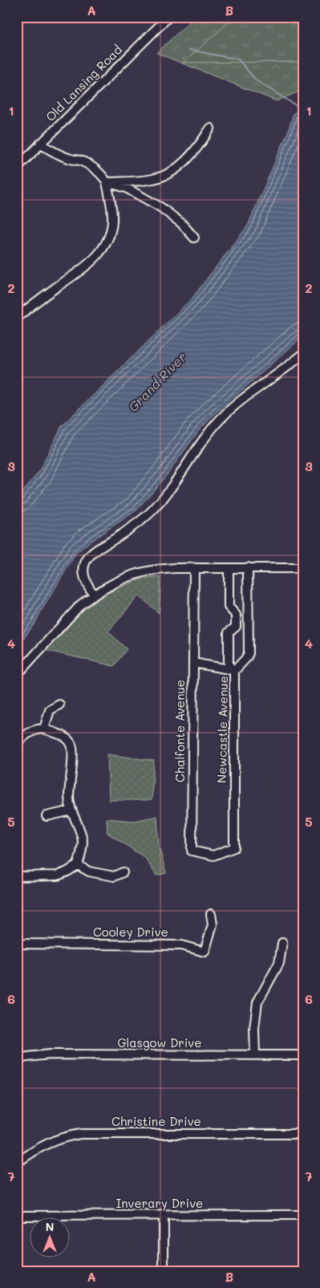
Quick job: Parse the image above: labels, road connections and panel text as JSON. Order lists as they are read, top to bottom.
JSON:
{
  "streets": {
    "street": [
      "Old Lansing Road",
      "Newcastle Avenue",
      "Chalfonte Avenue",
      "Cooley Drive",
      "Glasgow Drive",
      "Christine Drive",
      "Inverary Drive"
    ]
  },
  "crossings": [
    ["Newcastle Avenue", "Chalfonte Avenue"]
  ],
  "water": ["Grand River"],
  "north": "top",
  "grid": {
    "columns": ["A", "B"],
    "rows": [
      "1",
      "2",
      "3",
      "4",
      "5",
      "6",
      "7"
    ]
  }
}
